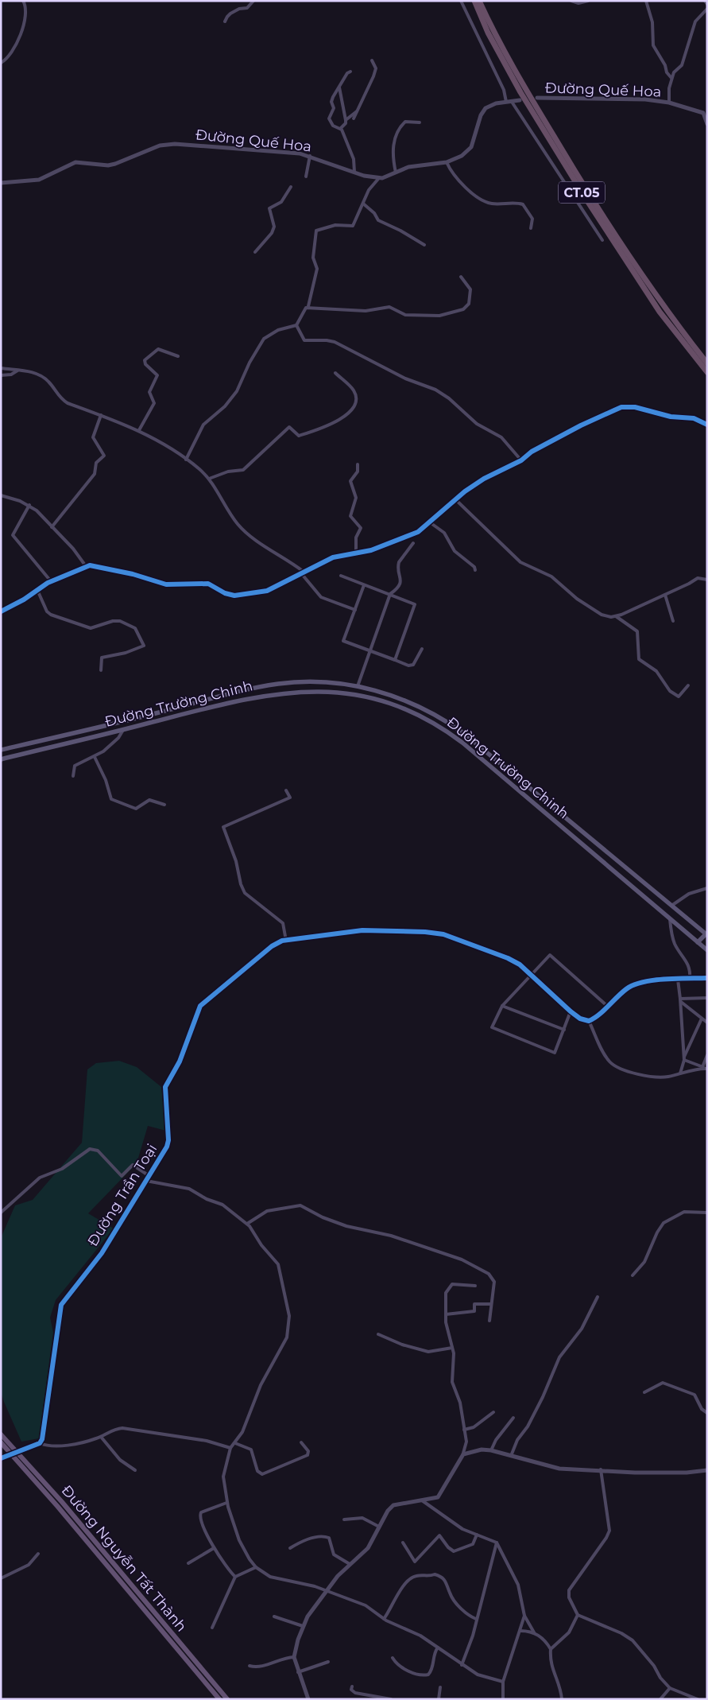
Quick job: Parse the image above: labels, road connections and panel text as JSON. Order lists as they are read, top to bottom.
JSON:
{
  "streets": {
    "highway": ["CT.05"],
    "main road": ["Đường Trường Chinh", "Đường Nguyễn Tất Thành"],
    "street": ["Đường Quế Hoa", "Đường Trần Toại"]
  }
}
